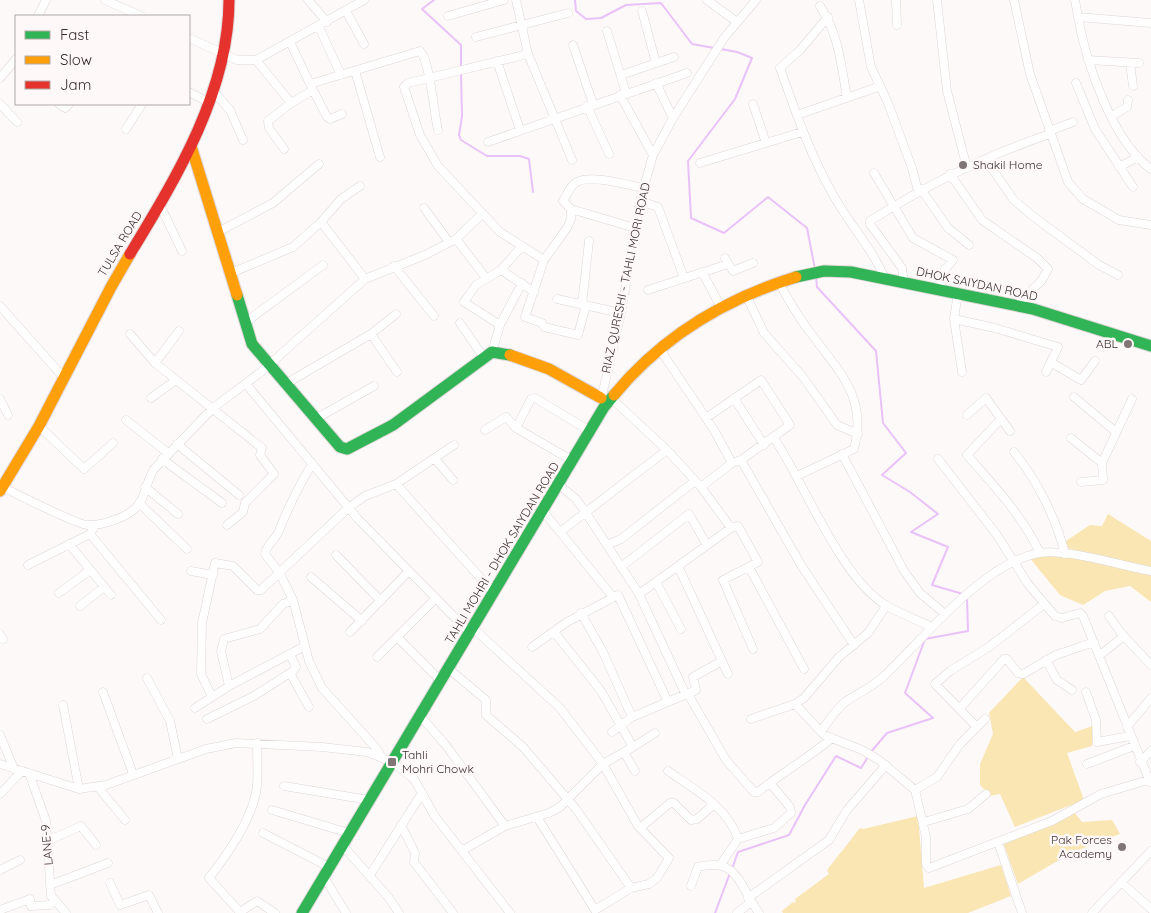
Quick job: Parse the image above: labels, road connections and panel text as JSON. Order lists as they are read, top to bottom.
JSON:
{
  "streets": {
    "street": [
      "TULSA ROAD",
      "RIAZ QURESHI - TAHLI MORI ROAD",
      "DHOK SAIYDAN ROAD",
      "TAHLI MOHRI - DHOK SAIYDAN ROAD",
      "LANE-9"
    ]
  },
  "crossings": [
    ["RIAZ QURESHI - TAHLI MORI ROAD", "TAHLI MOHRI - DHOK SAIYDAN ROAD"],
    ["DHOK SAIYDAN ROAD", "TAHLI MOHRI - DHOK SAIYDAN ROAD"]
  ],
  "places": {
    "other": ["Shakil Home", "ABL", "Pak Forces Academy"],
    "transit": ["Tahli Mohri Chowk"]
  },
  "legend": ["Fast", "Slow", "Jam"]
}
